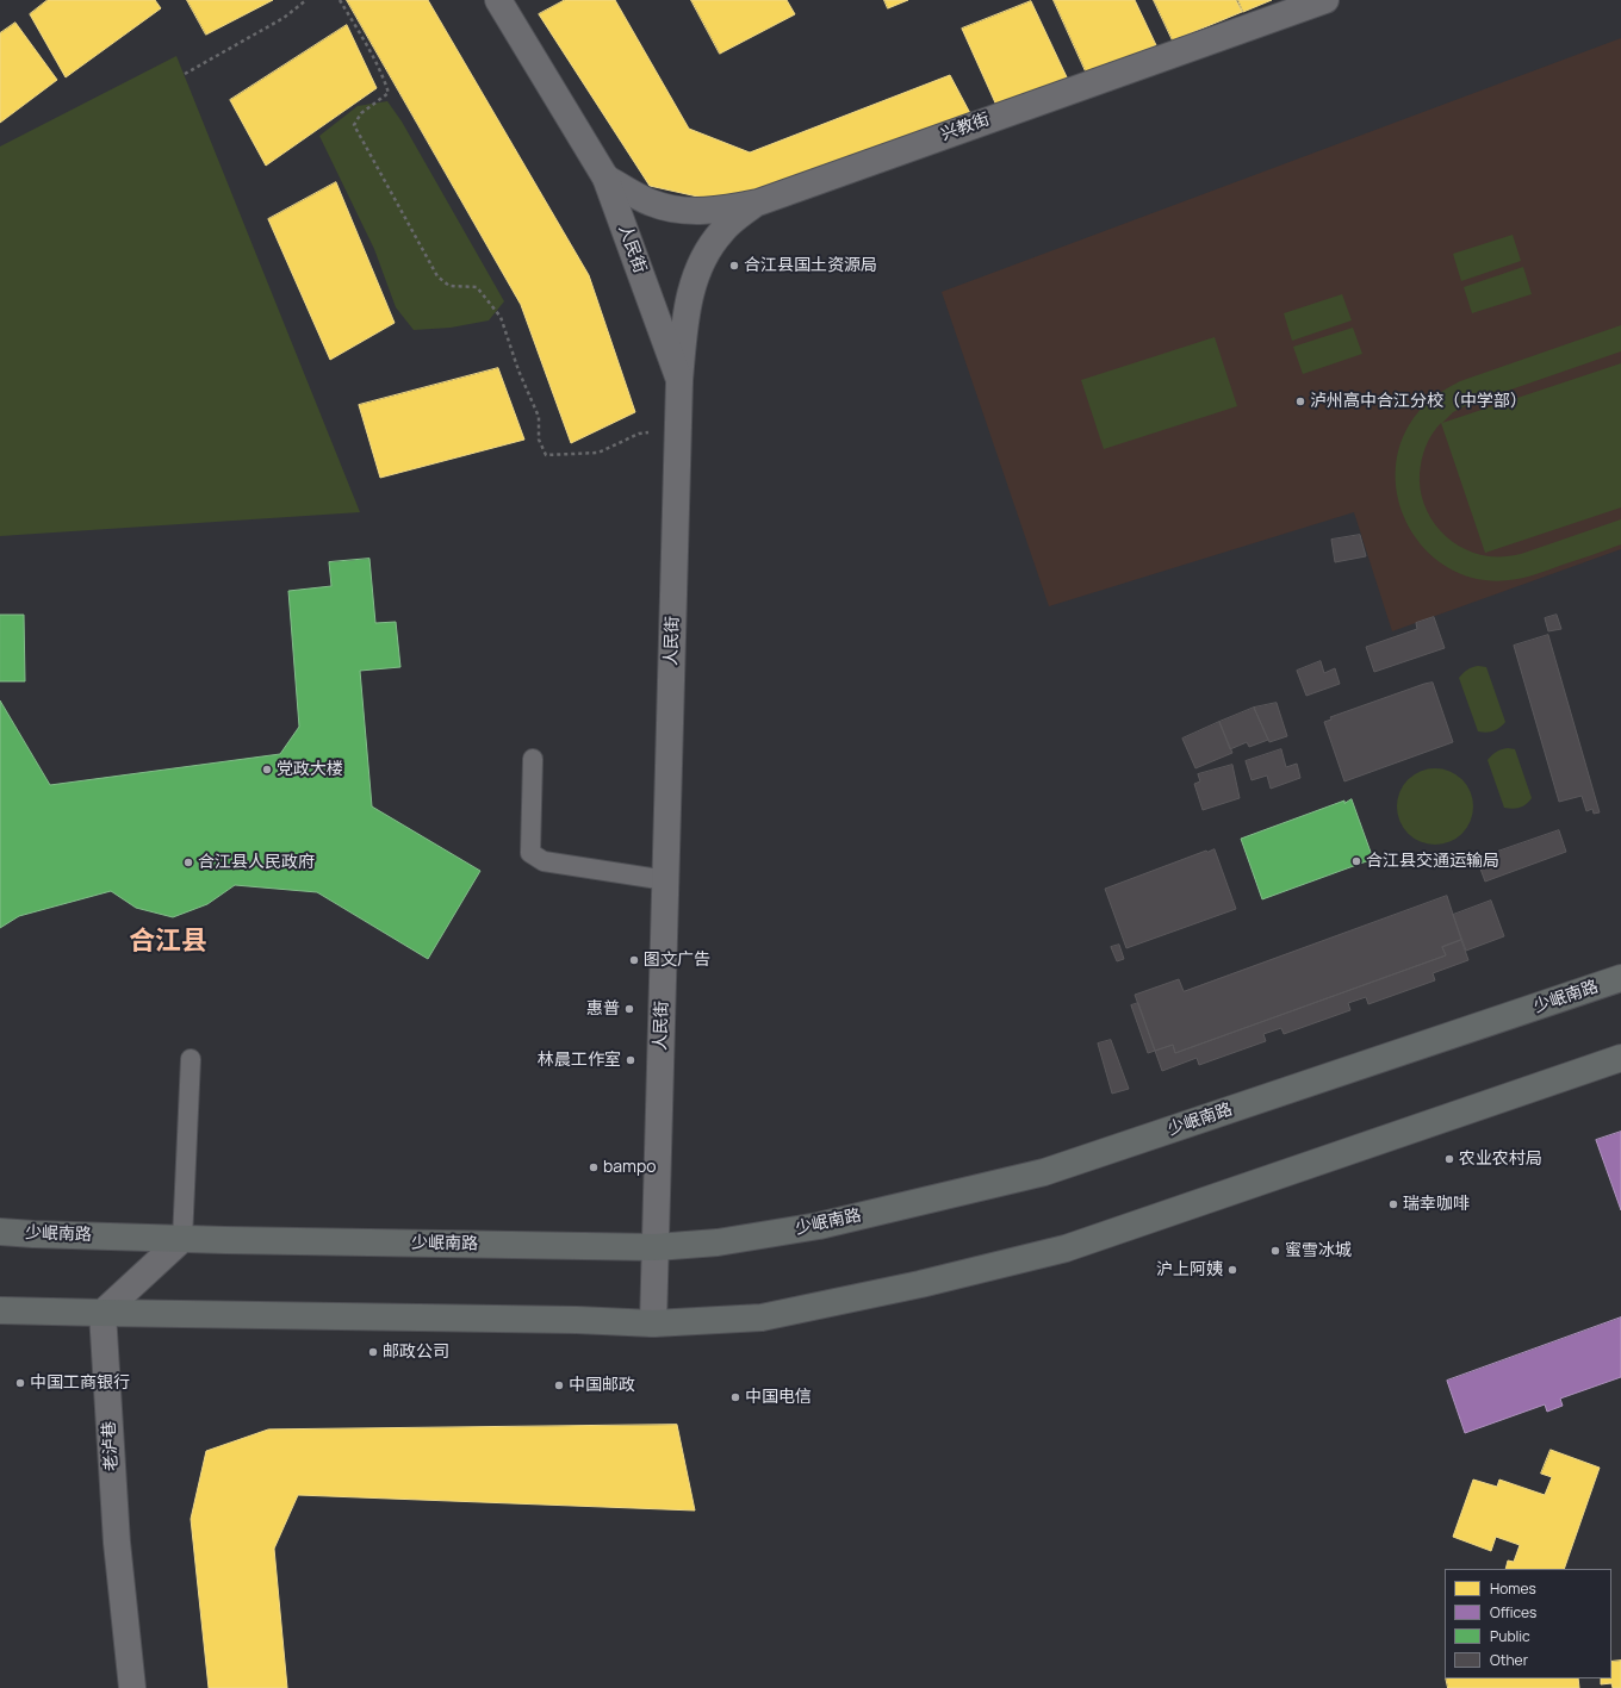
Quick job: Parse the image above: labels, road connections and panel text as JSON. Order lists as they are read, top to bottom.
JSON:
{
  "streets": {
    "main road": ["少岷南路"],
    "street": ["兴教街", "人民街", "老泸巷"]
  },
  "crossings": [
    ["兴教街", "人民街"],
    ["人民街", "少岷南路"]
  ],
  "districts": ["合江县"],
  "places": [
    "合江县国土资源局",
    "泸州高中合江分校（中学部）",
    "党政大楼",
    "合江县交通运输局",
    "合江县人民政府",
    "图文广告",
    "惠普",
    "林晨工作室",
    "农业农村局",
    "bampo",
    "瑞幸咖啡",
    "蜜雪冰城",
    "沪上阿姨",
    "邮政公司",
    "中国工商银行",
    "中国邮政",
    "中国电信"
  ],
  "legend": [
    "Homes",
    "Offices",
    "Public",
    "Other"
  ]
}
